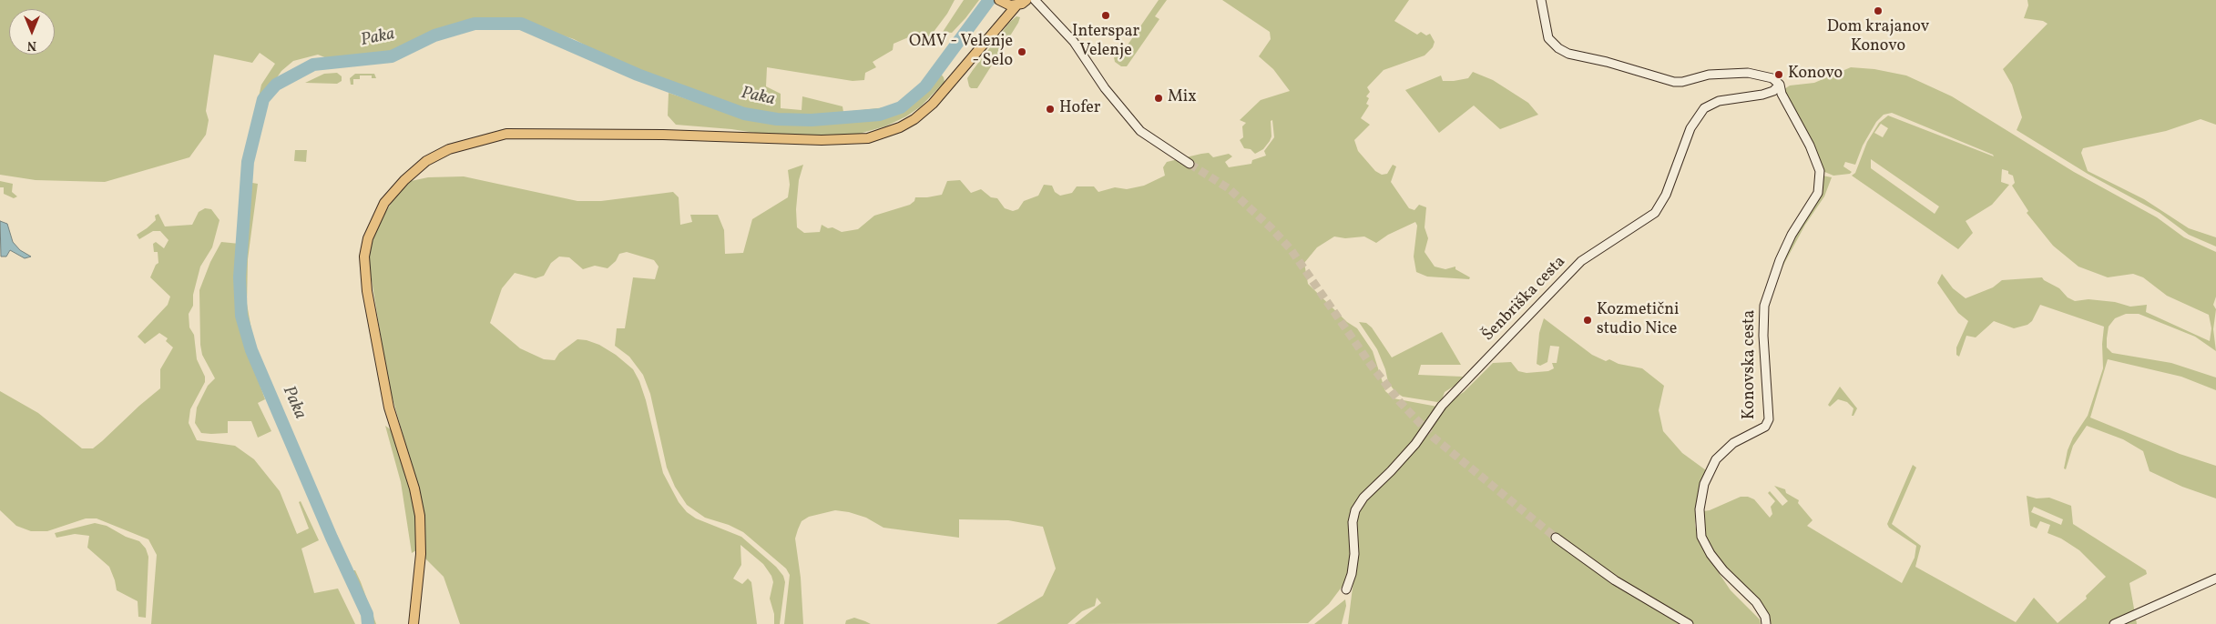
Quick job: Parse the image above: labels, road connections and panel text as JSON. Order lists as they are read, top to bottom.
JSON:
{
  "streets": {
    "street": ["Šenbriška cesta", "Konovska cesta"]
  },
  "crossings": [
    ["Šenbriška cesta", "Konovska cesta"]
  ],
  "water": ["Paka"],
  "places": [
    "Dom krajanov Konovo",
    "Interspar Velenje",
    "OMV - Velenje - Selo",
    "Konovo",
    "Mix",
    "Hofer",
    "Kozmetični studio Nice"
  ],
  "north": "bottom"
}
